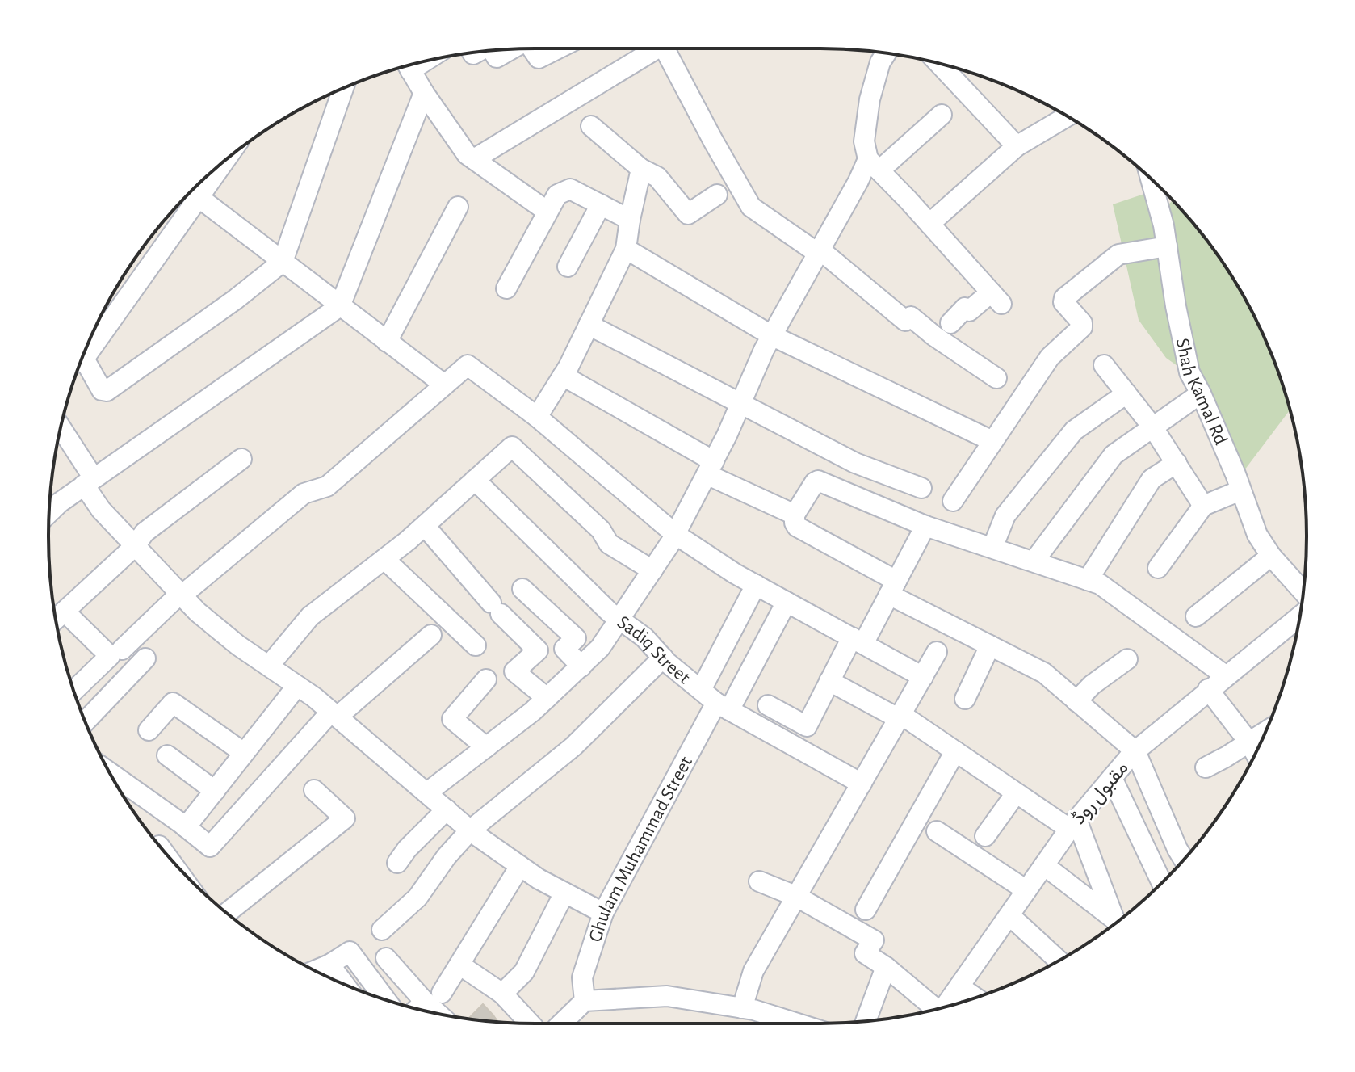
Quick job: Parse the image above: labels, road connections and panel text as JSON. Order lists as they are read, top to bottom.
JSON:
{
  "streets": {
    "street": [
      "Shah Kamal Rd",
      "Sadiq Street",
      "مقبول روڈ",
      "Ghulam Muhammad Street"
    ]
  },
  "crossings": [
    ["Sadiq Street", "Ghulam Muhammad Street"]
  ]
}
